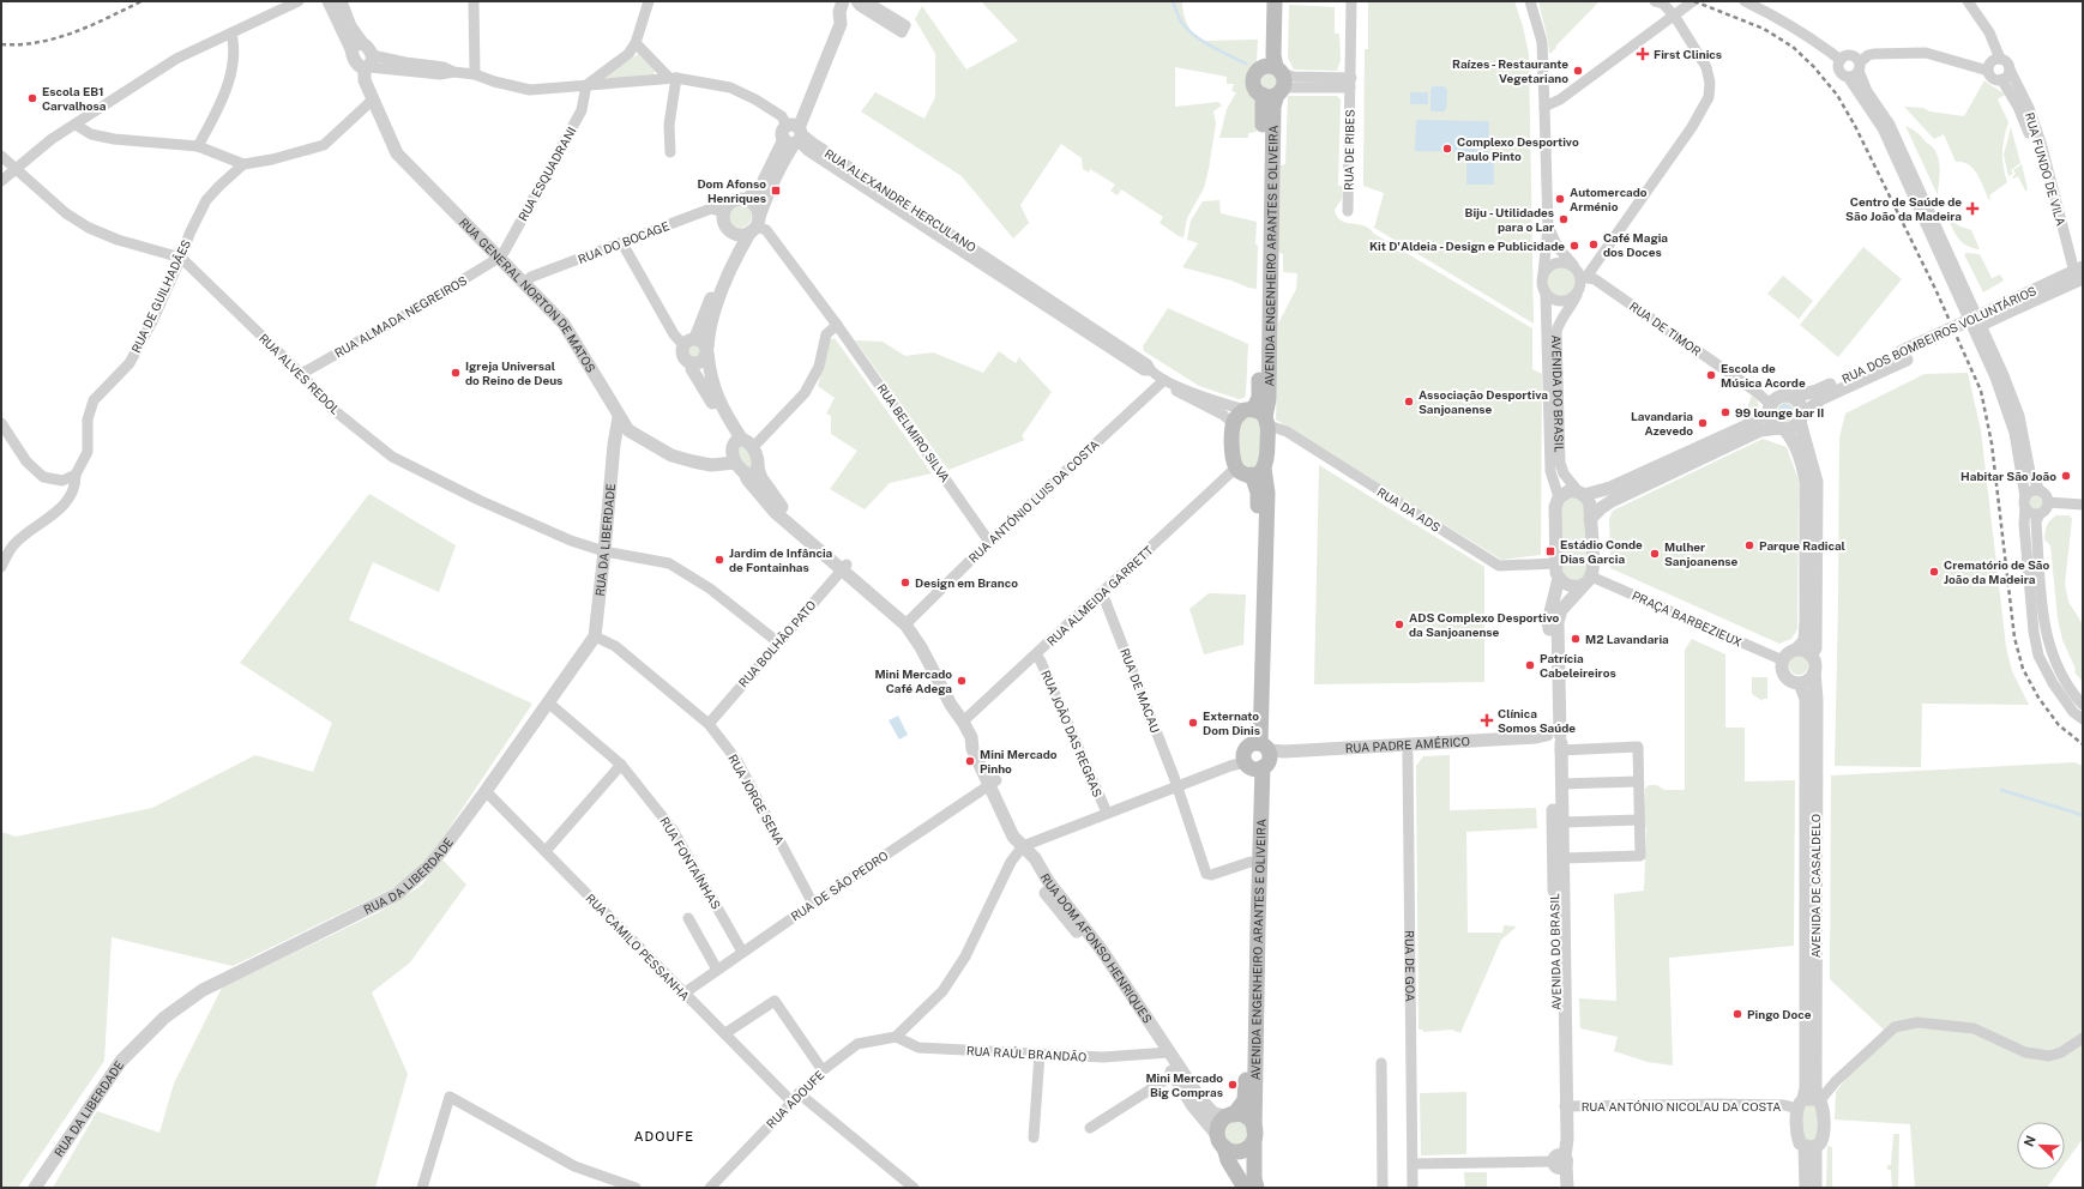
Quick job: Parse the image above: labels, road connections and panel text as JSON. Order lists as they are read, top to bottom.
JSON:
{
  "streets": {
    "main road": ["AVENIDA ENGENHEIRO ARANTES E OLIVEIRA", "RUA DOM AFONSO HENRIQUES"],
    "street": [
      "RUA DE RIBES",
      "RUA FUNDO DE VILA",
      "RUA ESQUADRANI",
      "RUA ALEXANDRE HERCULANO",
      "RUA DO BOCAGE",
      "RUA DE GUILHADÃES",
      "RUA GENERAL NORTON DE MATOS",
      "RUA ALMADA NEGREIROS",
      "RUA DE TIMOR",
      "RUA DOS BOMBEIROS VOLUNTÁRIOS",
      "RUA ALVES REDOL",
      "AVENIDA DO BRASIL",
      "RUA BELMIRO SILVA",
      "RUA ANTÓNIO LUIS DA COSTA",
      "RUA DA ADS",
      "RUA DA LIBERDADE",
      "RUA ALMEIDA GARRETT",
      "PRAÇA BARBEZIEUX",
      "RUA BOLHÃO PATO",
      "RUA DE MACAU",
      "RUA JOÃO DAS REGRAS",
      "RUA PADRE AMÉRICO",
      "RUA JORGE SENA",
      "RUA FONTAÍNHAS",
      "RUA DE SÃO PEDRO",
      "AVENIDA DE CASALDELO",
      "RUA CAMILO PESSANHA",
      "RUA DE GOA",
      "RUA RAÚL BRANDÃO",
      "RUA ADOUFE",
      "RUA ANTÓNIO NICOLAU DA COSTA"
    ]
  },
  "crossings": [
    ["RUA FUNDO DE VILA", "RUA DOS BOMBEIROS VOLUNTÁRIOS"],
    ["RUA ESQUADRANI", "RUA ALEXANDRE HERCULANO"],
    ["RUA ESQUADRANI", "RUA GENERAL NORTON DE MATOS"],
    ["RUA ESQUADRANI", "RUA ALMADA NEGREIROS"],
    ["RUA ALEXANDRE HERCULANO", "AVENIDA ENGENHEIRO ARANTES E OLIVEIRA"],
    ["RUA ALEXANDRE HERCULANO", "RUA GENERAL NORTON DE MATOS"],
    ["RUA ALEXANDRE HERCULANO", "RUA ANTÓNIO LUIS DA COSTA"],
    ["RUA ALEXANDRE HERCULANO", "RUA DA ADS"],
    ["RUA ALEXANDRE HERCULANO", "RUA DOM AFONSO HENRIQUES"],
    ["RUA DO BOCAGE", "RUA GENERAL NORTON DE MATOS"],
    ["RUA DO BOCAGE", "RUA BELMIRO SILVA"],
    ["RUA DO BOCAGE", "RUA DOM AFONSO HENRIQUES"],
    ["AVENIDA ENGENHEIRO ARANTES E OLIVEIRA", "RUA DA ADS"],
    ["AVENIDA ENGENHEIRO ARANTES E OLIVEIRA", "RUA DE MACAU"],
    ["AVENIDA ENGENHEIRO ARANTES E OLIVEIRA", "RUA PADRE AMÉRICO"],
    ["AVENIDA ENGENHEIRO ARANTES E OLIVEIRA", "RUA DOM AFONSO HENRIQUES"],
    ["RUA DE GUILHADÃES", "RUA ALVES REDOL"],
    ["RUA GENERAL NORTON DE MATOS", "RUA ALMADA NEGREIROS"],
    ["RUA GENERAL NORTON DE MATOS", "RUA DA LIBERDADE"],
    ["RUA GENERAL NORTON DE MATOS", "RUA DOM AFONSO HENRIQUES"],
    ["RUA ALMADA NEGREIROS", "RUA ALVES REDOL"],
    ["RUA DE TIMOR", "RUA DOS BOMBEIROS VOLUNTÁRIOS"],
    ["RUA DE TIMOR", "AVENIDA DO BRASIL"],
    ["RUA DE TIMOR", "AVENIDA DE CASALDELO"],
    ["RUA DOS BOMBEIROS VOLUNTÁRIOS", "AVENIDA DO BRASIL"],
    ["RUA DOS BOMBEIROS VOLUNTÁRIOS", "AVENIDA DE CASALDELO"],
    ["RUA ALVES REDOL", "RUA DA LIBERDADE"],
    ["RUA ALVES REDOL", "RUA BOLHÃO PATO"],
    ["AVENIDA DO BRASIL", "RUA DA ADS"],
    ["AVENIDA DO BRASIL", "PRAÇA BARBEZIEUX"],
    ["AVENIDA DO BRASIL", "RUA PADRE AMÉRICO"],
    ["AVENIDA DO BRASIL", "RUA ANTÓNIO NICOLAU DA COSTA"],
    ["RUA BELMIRO SILVA", "RUA ANTÓNIO LUIS DA COSTA"],
    ["RUA BELMIRO SILVA", "RUA DOM AFONSO HENRIQUES"],
    ["RUA ANTÓNIO LUIS DA COSTA", "RUA DOM AFONSO HENRIQUES"],
    ["RUA DA LIBERDADE", "RUA JORGE SENA"],
    ["RUA DA LIBERDADE", "RUA FONTAÍNHAS"],
    ["RUA DA LIBERDADE", "RUA CAMILO PESSANHA"],
    ["RUA ALMEIDA GARRETT", "RUA DE MACAU"],
    ["RUA ALMEIDA GARRETT", "RUA JOÃO DAS REGRAS"],
    ["RUA ALMEIDA GARRETT", "RUA DOM AFONSO HENRIQUES"],
    ["PRAÇA BARBEZIEUX", "AVENIDA DE CASALDELO"],
    ["RUA BOLHÃO PATO", "RUA JORGE SENA"],
    ["RUA BOLHÃO PATO", "RUA DOM AFONSO HENRIQUES"],
    ["RUA DE MACAU", "RUA PADRE AMÉRICO"],
    ["RUA JOÃO DAS REGRAS", "RUA PADRE AMÉRICO"],
    ["RUA PADRE AMÉRICO", "RUA DOM AFONSO HENRIQUES"],
    ["RUA PADRE AMÉRICO", "RUA DE GOA"],
    ["RUA JORGE SENA", "RUA DE SÃO PEDRO"],
    ["RUA FONTAÍNHAS", "RUA DE SÃO PEDRO"],
    ["RUA DE SÃO PEDRO", "RUA CAMILO PESSANHA"],
    ["RUA DE SÃO PEDRO", "RUA DOM AFONSO HENRIQUES"],
    ["AVENIDA DE CASALDELO", "RUA ANTÓNIO NICOLAU DA COSTA"],
    ["RUA CAMILO PESSANHA", "RUA ADOUFE"],
    ["RUA DOM AFONSO HENRIQUES", "RUA RAÚL BRANDÃO"],
    ["RUA RAÚL BRANDÃO", "RUA ADOUFE"]
  ],
  "districts": ["ADOUFE"],
  "places": {
    "health": ["First Clinics", "Centro de Saúde de São João da Madeira", "Clínica Somos Saúde"],
    "other": [
      "Raízes - Restaurante Vegetariano",
      "Escola EB1 Carvalhosa",
      "Complexo Desportivo Paulo Pinto",
      "Automercado Arménio",
      "Biju - Utilidades para o Lar",
      "Café Magia dos Doces",
      "Kit D'Aldeia - Design e Publicidade",
      "Igreja Universal do Reino de Deus",
      "Escola de Música Acorde",
      "Associação Desportiva Sanjoanense",
      "99 lounge bar II",
      "Lavandaria Azevedo",
      "Habitar São João",
      "Parque Radical",
      "Mulher Sanjoanense",
      "Jardim de Infância de Fontainhas",
      "Crematório de São João da Madeira",
      "Design em Branco",
      "ADS Complexo Desportivo da Sanjoanense",
      "M2 Lavandaria",
      "Patrícia Cabeleireiros",
      "Mini Mercado Café Adega",
      "Externato Dom Dinis",
      "Mini Mercado Pinho",
      "Pingo Doce",
      "Mini Mercado Big Compras"
    ],
    "transit": ["Dom Afonso Henriques", "Estádio Conde Dias Garcia"]
  },
  "north": "top left"
}
